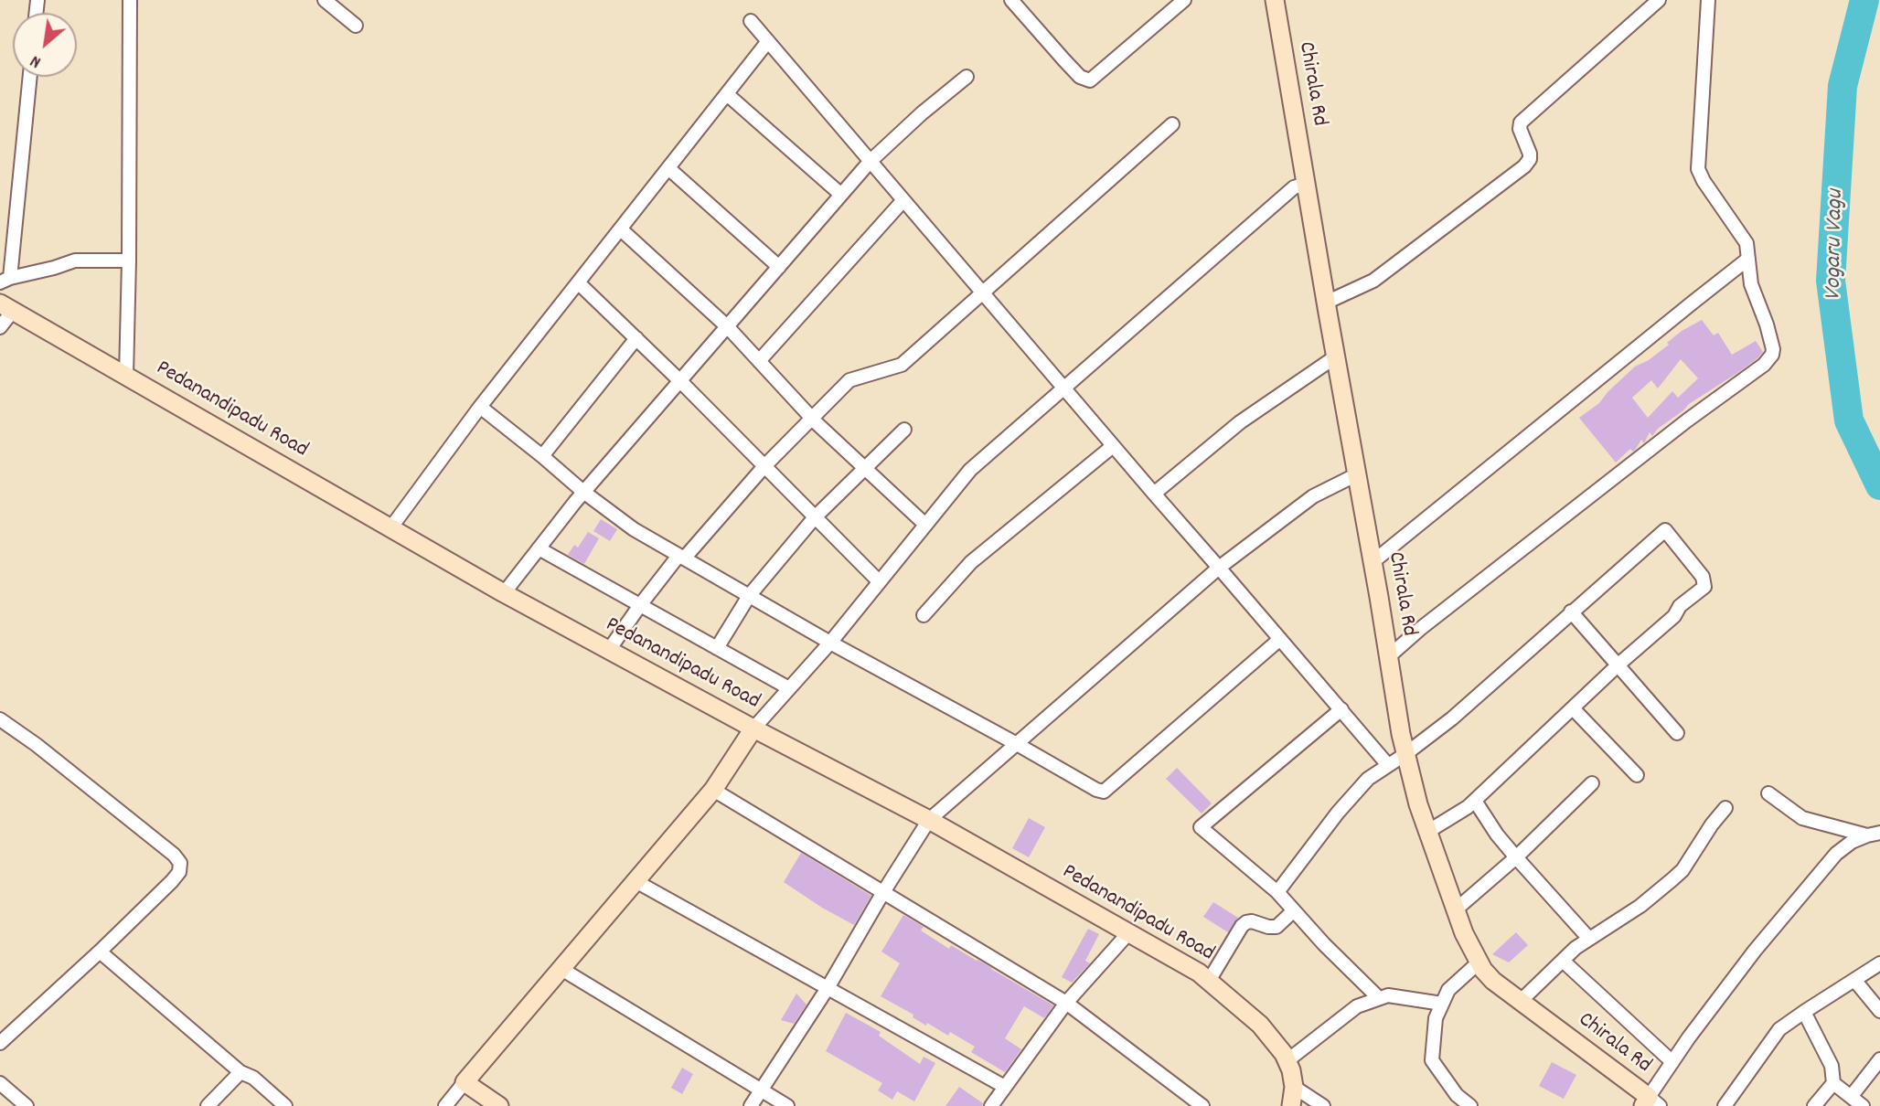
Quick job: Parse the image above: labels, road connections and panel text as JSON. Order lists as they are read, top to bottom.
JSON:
{
  "streets": {
    "main road": ["Chirala Rd", "Pedanandipadu Road"]
  },
  "water": ["Vogaru Vagu"],
  "north": "bottom left"
}
